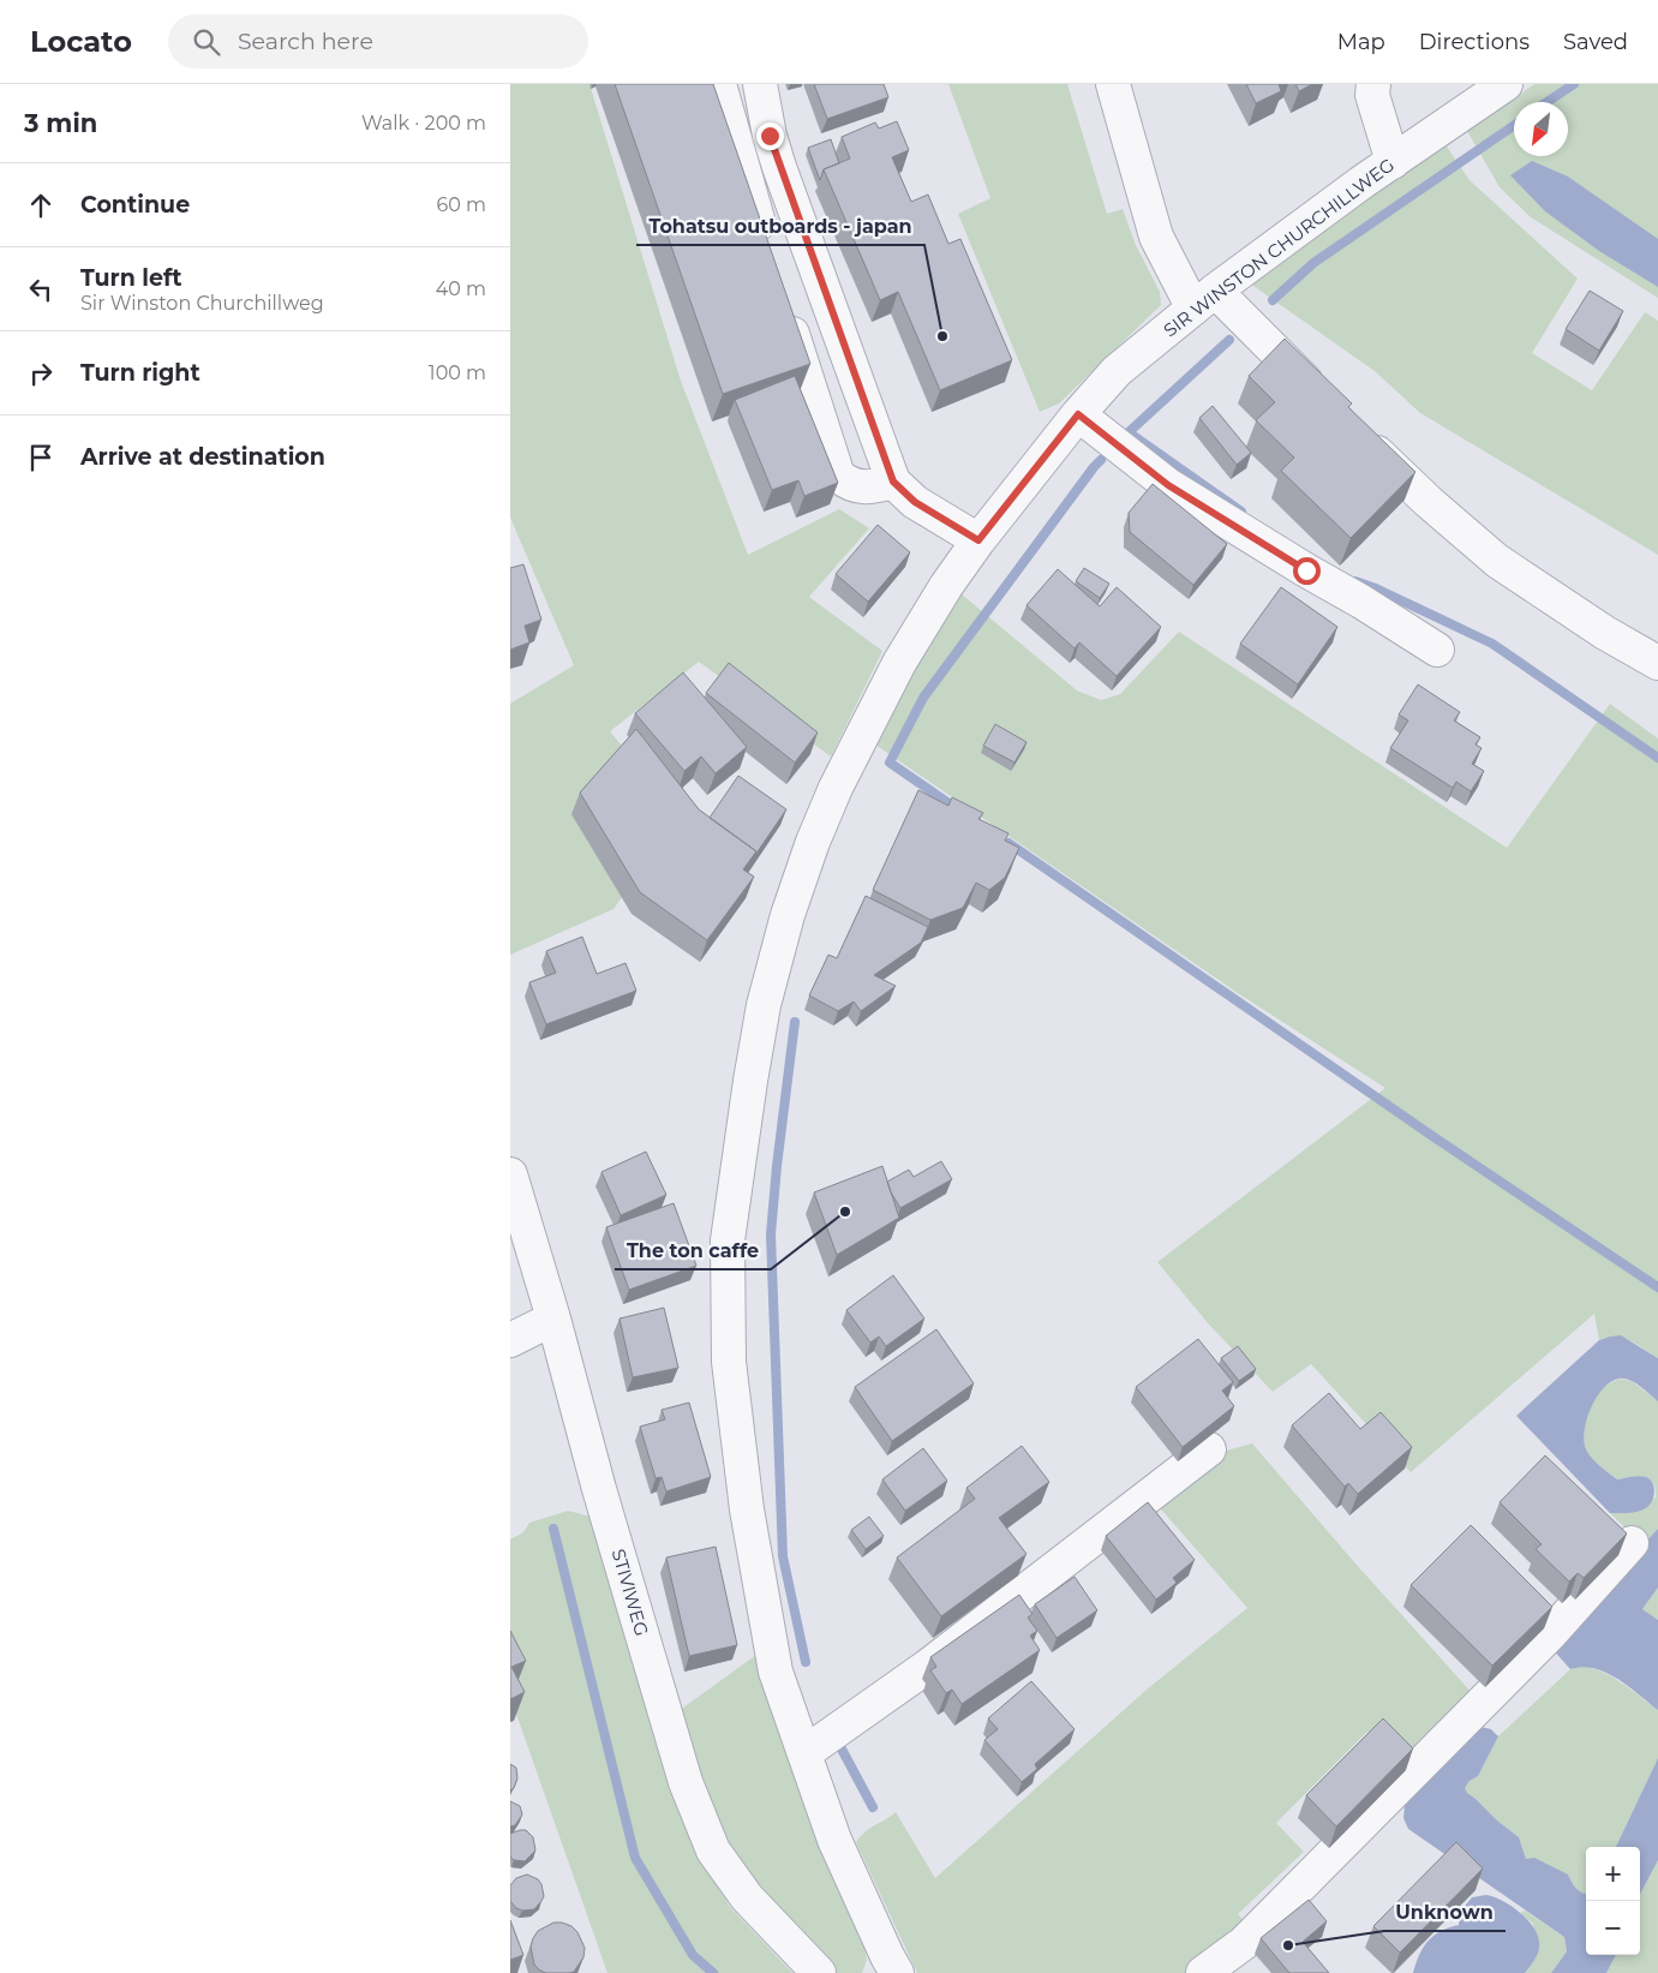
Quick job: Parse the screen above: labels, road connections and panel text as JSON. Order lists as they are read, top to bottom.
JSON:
{
  "streets": {
    "street": ["SIR WINSTON CHURCHILLWEG", "STIVIWEG"]
  },
  "places": ["Tohatsu outboards - japan", "The ton caffe", "Unknown"],
  "north": "bottom left",
  "page": {
    "header": "Locato",
    "search": "Search here",
    "nav": ["Map", "Directions", "Saved"],
    "heading": ["3 min", "Walk · 200 m"],
    "list": [
      ["Continue", "60 m"],
      ["Turn left", "Sir Winston Churchillweg", "40 m"],
      ["Turn right", "100 m"],
      "Arrive at destination"
    ],
    "map_buttons": ["+", "−"]
  }
}
